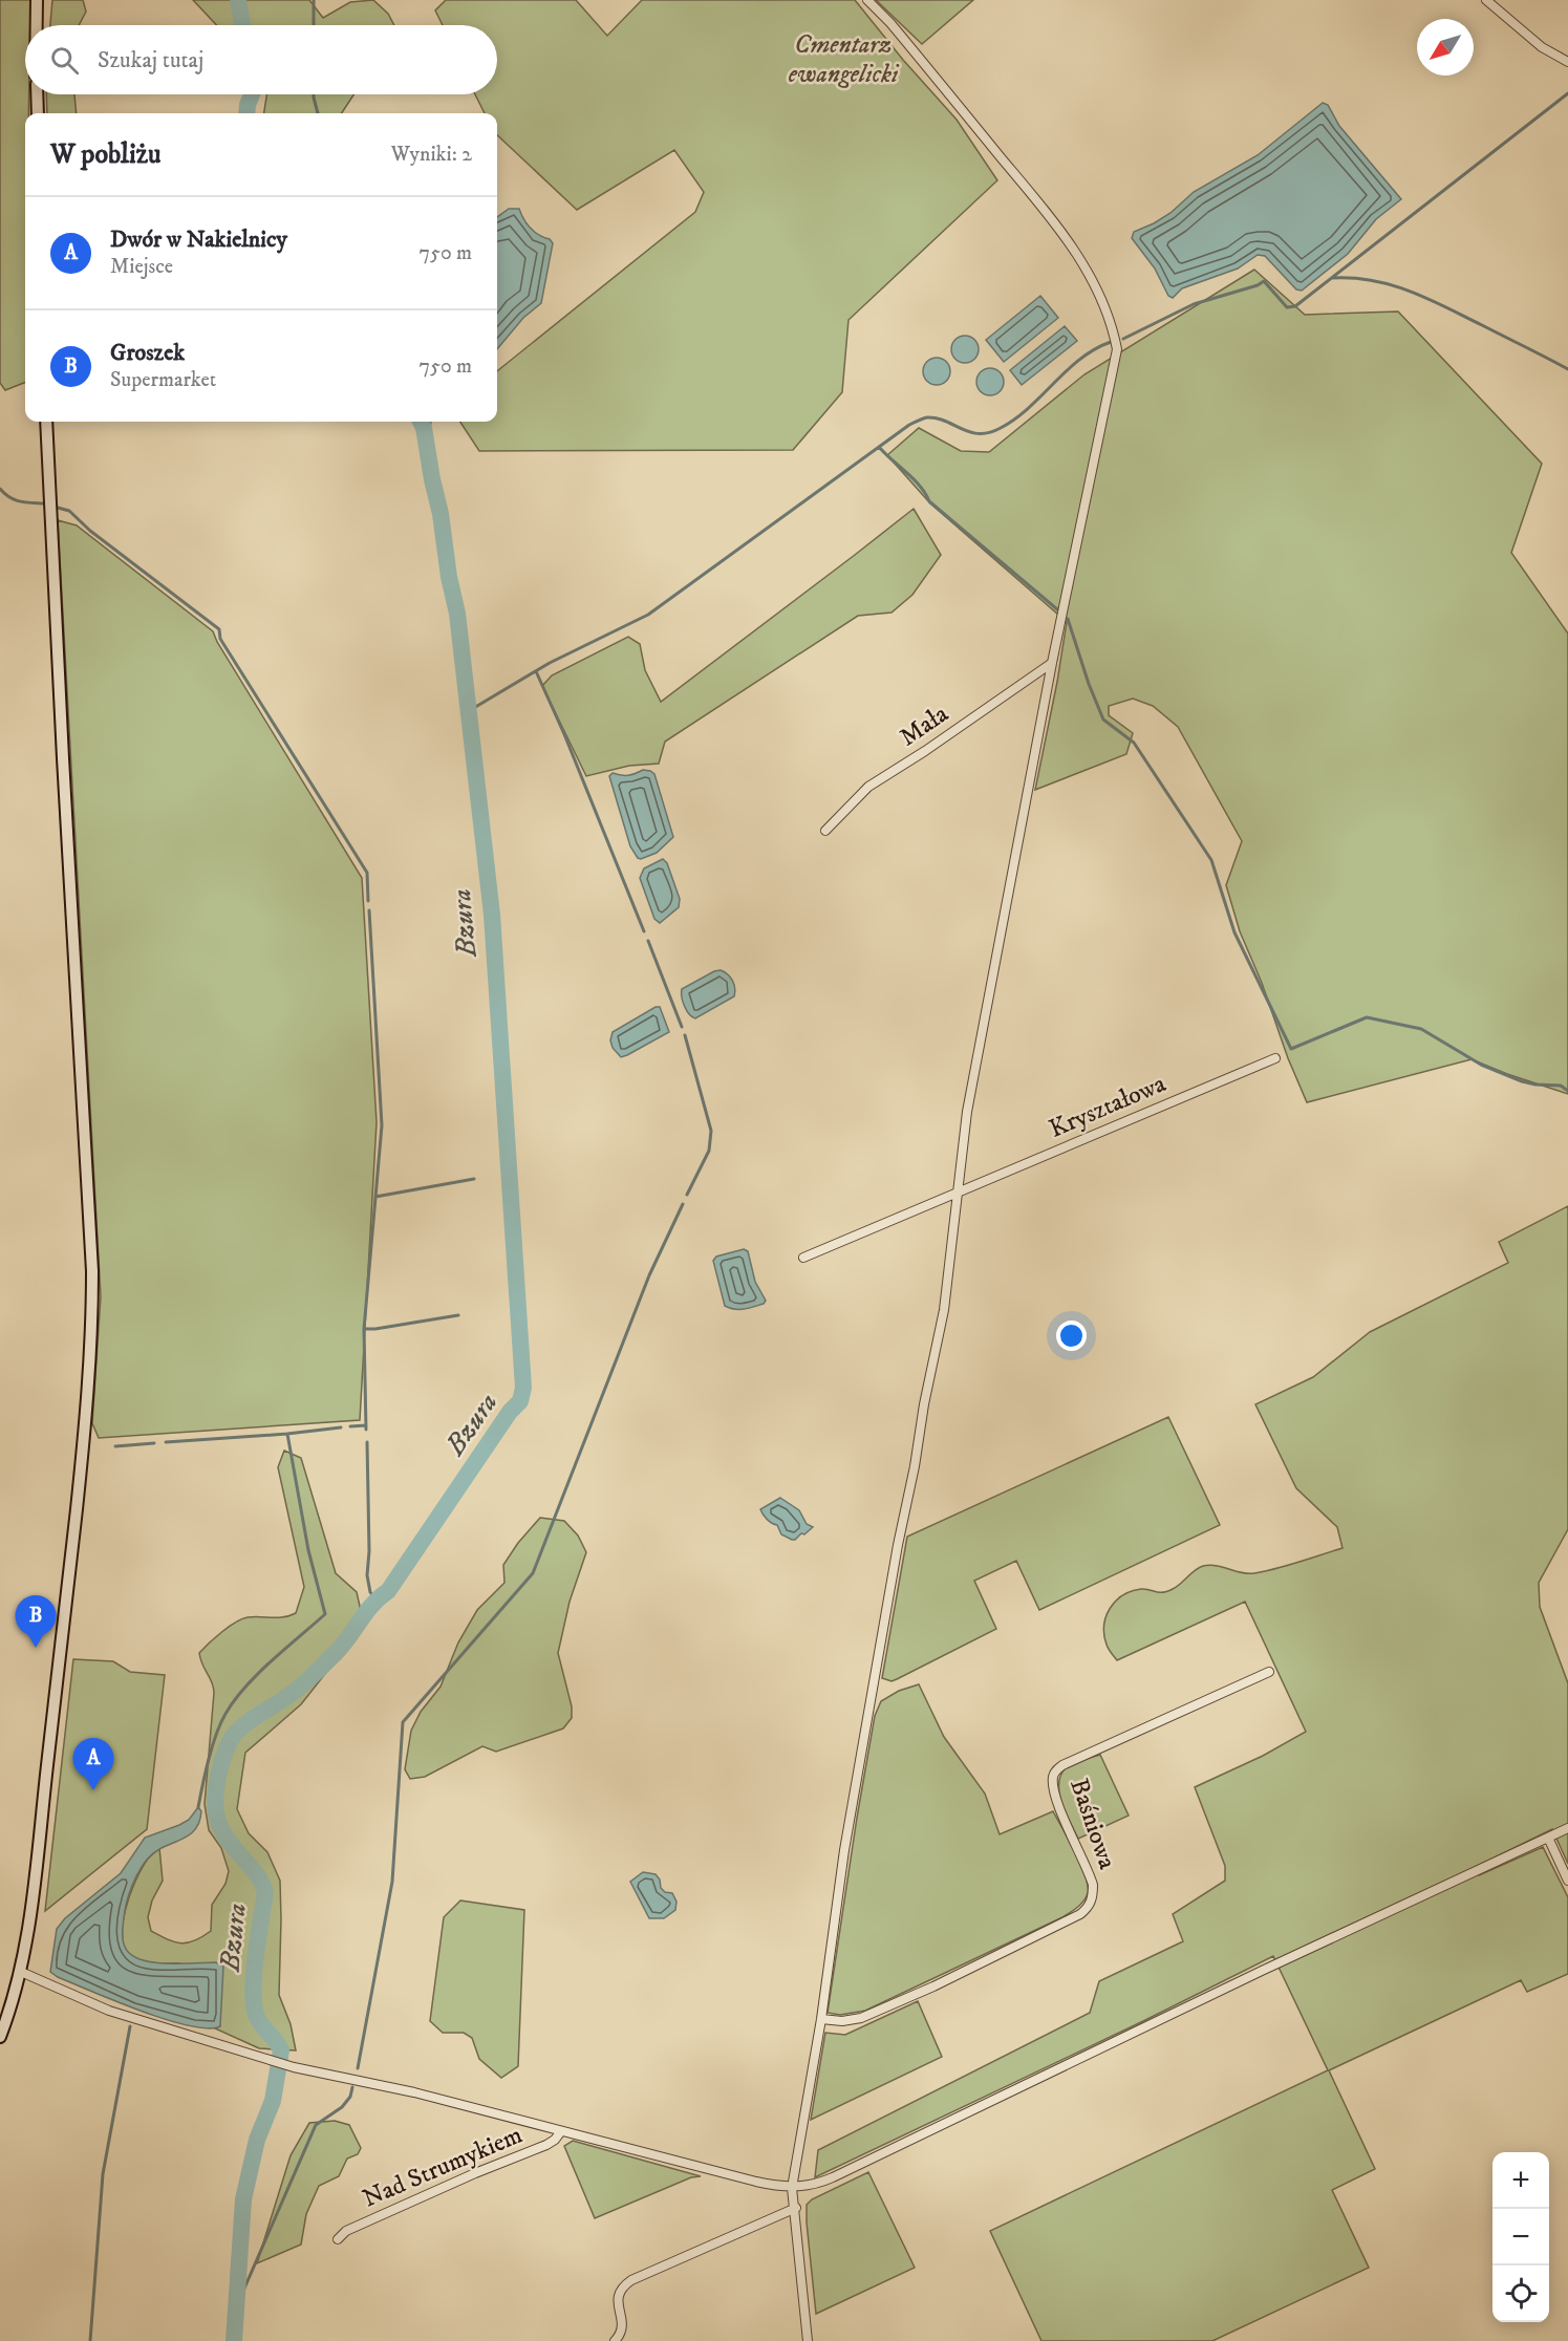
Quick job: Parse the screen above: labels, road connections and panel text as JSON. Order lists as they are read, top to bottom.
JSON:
{
  "streets": {
    "street": [
      "Mała",
      "Kryształowa",
      "Baśniowa",
      "Nad Strumykiem"
    ]
  },
  "water": ["Bzura"],
  "parks": ["Cmentarz ewangelicki"],
  "north": "bottom left",
  "page": {
    "search": "Szukaj tutaj",
    "heading": ["W pobliżu", "Wyniki: 2"],
    "list": [
      {
        "mark": "A",
        "name": "Dwór w Nakielnicy",
        "note": "Miejsce",
        "value": "750 m"
      },
      {
        "mark": "B",
        "name": "Groszek",
        "note": "Supermarket",
        "value": "750 m"
      }
    ],
    "pins": ["B", "A"],
    "map_buttons": ["+", "−"]
  }
}
